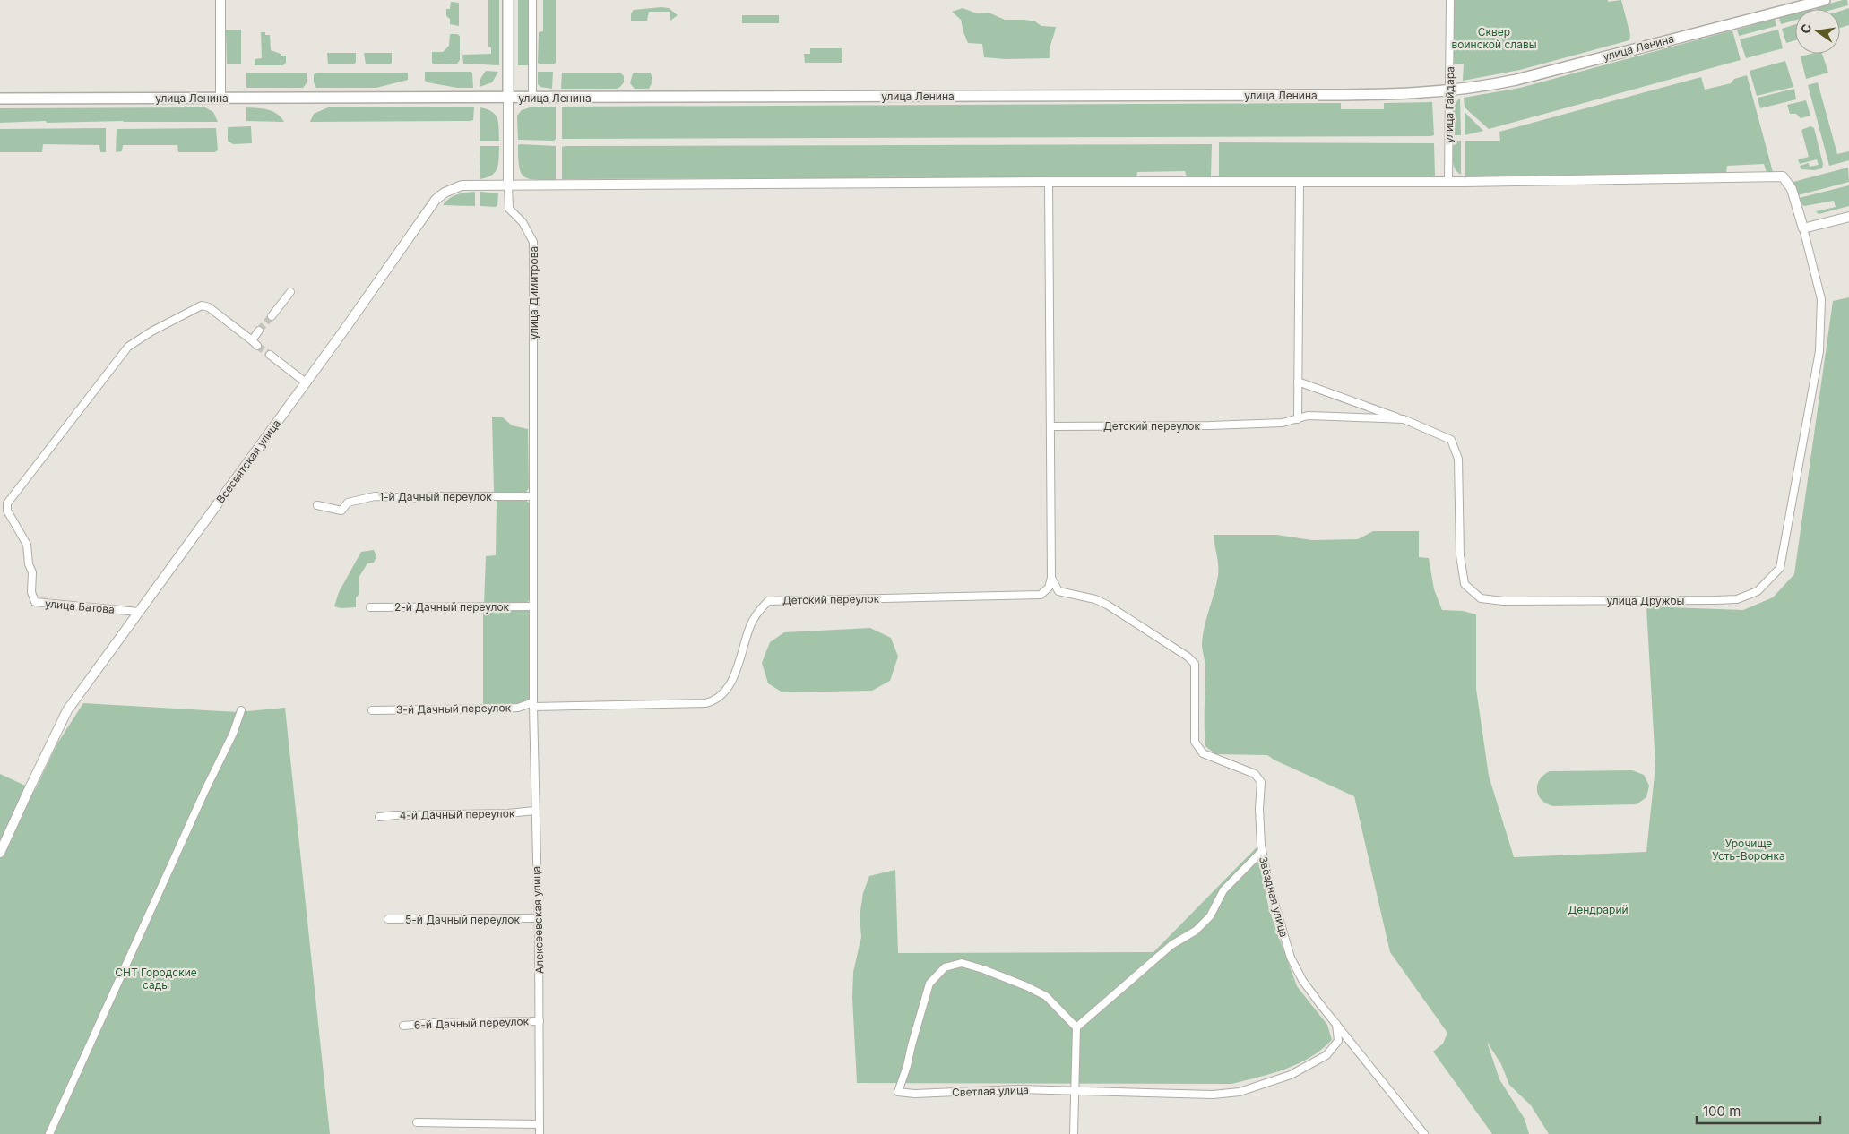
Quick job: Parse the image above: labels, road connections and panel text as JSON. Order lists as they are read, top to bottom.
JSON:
{
  "streets": {
    "main road": ["улица Ленина"],
    "street": [
      "улица Гайдара",
      "улица Димитрова",
      "Детский переулок",
      "Всесвятская улица",
      "1-й Дачный переулок",
      "улица Дружбы",
      "улица Батова",
      "2-й Дачный переулок",
      "3-й Дачный переулок",
      "4-й Дачный переулок",
      "Звёздная улица",
      "5-й Дачный переулок",
      "Алексеевская улица",
      "6-й Дачный переулок",
      "Светлая улица"
    ]
  },
  "crossings": [
    ["улица Ленина", "улица Гайдара"],
    ["улица Гайдара", "Всесвятская улица"],
    ["улица Димитрова", "Всесвятская улица"],
    ["улица Димитрова", "1-й Дачный переулок"],
    ["Детский переулок", "улица Дружбы"],
    ["Детский переулок", "3-й Дачный переулок"],
    ["Детский переулок", "Звёздная улица"],
    ["Детский переулок", "Алексеевская улица"],
    ["Всесвятская улица", "улица Дружбы"],
    ["Всесвятская улица", "улица Батова"],
    ["3-й Дачный переулок", "Алексеевская улица"],
    ["4-й Дачный переулок", "Алексеевская улица"],
    ["Звёздная улица", "Светлая улица"],
    ["5-й Дачный переулок", "Алексеевская улица"],
    ["Алексеевская улица", "6-й Дачный переулок"]
  ],
  "parks": [
    "Сквер воинской славы",
    "Урочище Усть-Воронка",
    "Дендрарий",
    "СНТ Городские сады"
  ],
  "scale_bar": "100 m",
  "north": "left"
}
